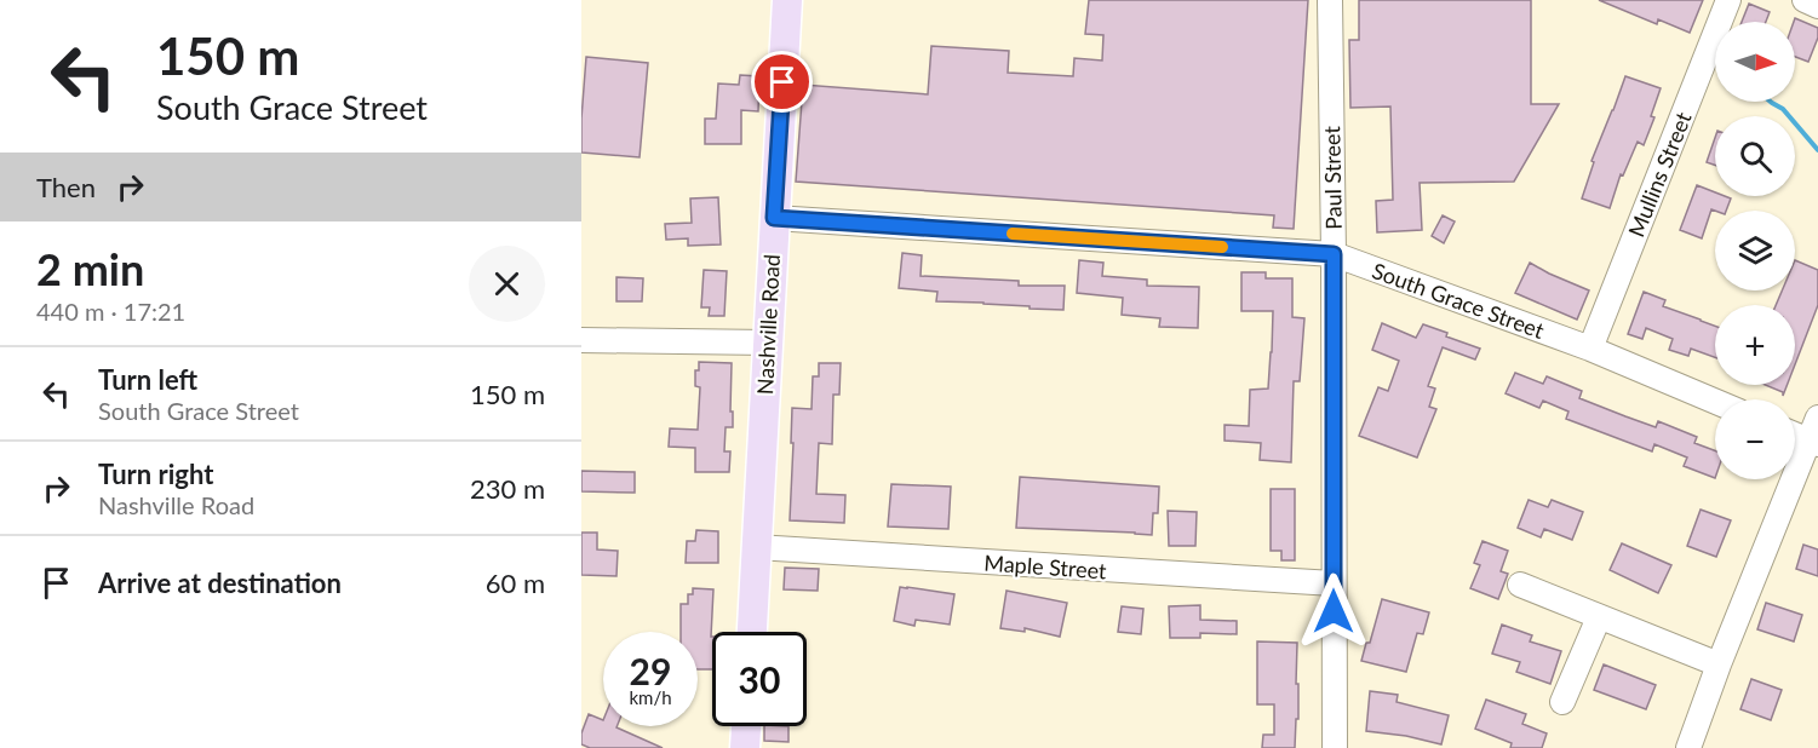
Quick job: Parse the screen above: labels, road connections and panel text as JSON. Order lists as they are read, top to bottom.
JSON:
{
  "streets": {
    "main road": ["Nashville Road"],
    "street": [
      "Mullins Street",
      "Paul Street",
      "South Grace Street",
      "Maple Street"
    ]
  },
  "crossings": [
    ["Mullins Street", "South Grace Street"],
    ["Paul Street", "South Grace Street"],
    ["Paul Street", "Maple Street"],
    ["South Grace Street", "Nashville Road"],
    ["Nashville Road", "Maple Street"]
  ],
  "north": "right",
  "page": {
    "turn": ["150 m", "South Grace Street"],
    "map_buttons": ["+", "−"],
    "then": "Then",
    "heading": ["2 min", "440 m · 17:21"],
    "list": [
      {
        "name": "Turn left",
        "note": "South Grace Street",
        "value": "150 m"
      },
      {
        "name": "Turn right",
        "note": "Nashville Road",
        "value": "230 m"
      },
      {
        "name": "Arrive at destination",
        "value": "60 m"
      }
    ],
    "speed": "29 km/h",
    "limit": "30"
  }
}
